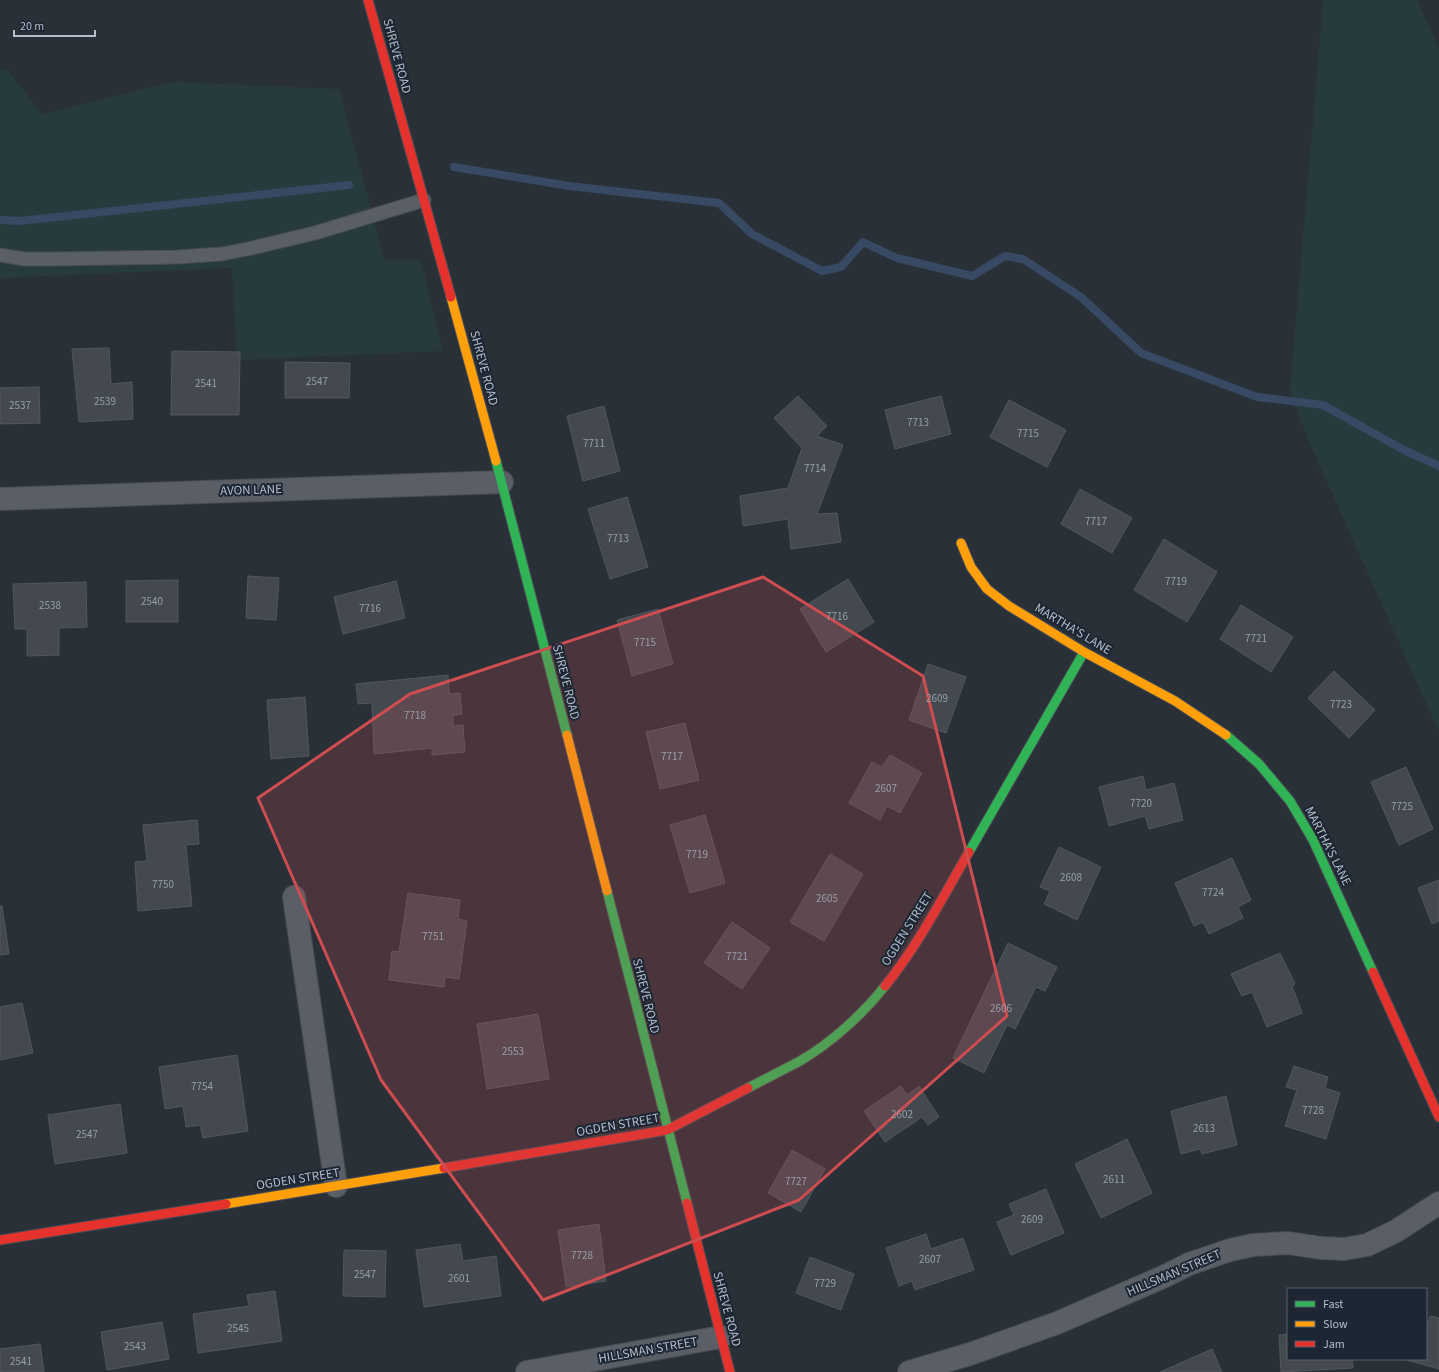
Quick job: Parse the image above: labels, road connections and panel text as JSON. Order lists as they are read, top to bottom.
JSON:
{
  "streets": {
    "street": [
      "SHREVE ROAD",
      "AVON LANE",
      "MARTHA'S LANE",
      "OGDEN STREET",
      "HILLSMAN STREET"
    ]
  },
  "crossings": [
    ["SHREVE ROAD", "AVON LANE"],
    ["SHREVE ROAD", "OGDEN STREET"],
    ["SHREVE ROAD", "HILLSMAN STREET"],
    ["MARTHA'S LANE", "OGDEN STREET"]
  ],
  "house_numbers": [
    "2547",
    "2541",
    "2539",
    "2537",
    "7713",
    "7715",
    "7711",
    "7714",
    "7717",
    "7713",
    "7719",
    "2540",
    "2538",
    "7716",
    "7716",
    "7721",
    "7715",
    "2609",
    "7723",
    "7718",
    "7717",
    "2607",
    "7720",
    "7725",
    "7719",
    "2608",
    "7750",
    "7724",
    "2605",
    "7751",
    "7721",
    "2606",
    "2553",
    "7754",
    "7728",
    "2602",
    "2613",
    "2547",
    "2611",
    "7727",
    "2609",
    "7728",
    "2607",
    "2547",
    "2601",
    "7729",
    "2545",
    "2543",
    "2541"
  ],
  "legend": ["Fast", "Slow", "Jam"],
  "scale_bar": "20 m"
}
